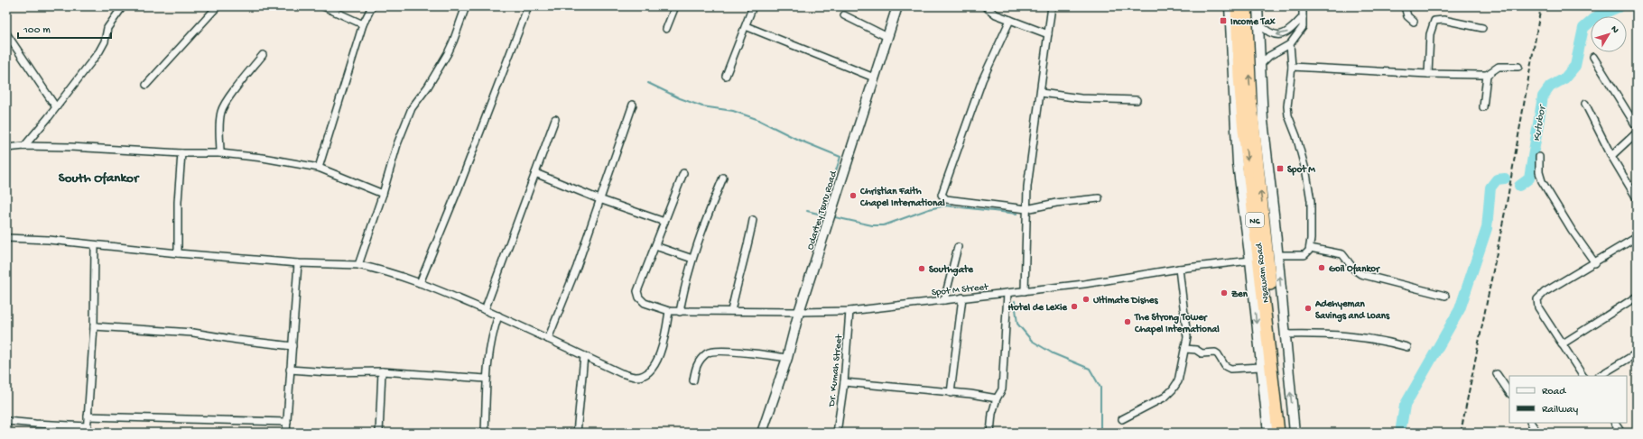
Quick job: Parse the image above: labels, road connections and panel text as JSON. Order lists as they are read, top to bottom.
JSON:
{
  "streets": {
    "highway": ["N6", "Nsawam Road"],
    "main road": ["Odartey Tsuru Road"],
    "street": ["Spot M Street", "Dr. Kumah Street"]
  },
  "crossings": [
    ["Odartey Tsuru Road", "Spot M Street"],
    ["Spot M Street", "Dr. Kumah Street"]
  ],
  "districts": ["South Ofankor"],
  "water": ["Kutubor"],
  "places": {
    "transit": ["Income Tax", "Spot M"],
    "other": [
      "Christian Faith Chapel International",
      "Goil Ofankor",
      "Southgate",
      "Zen",
      "Ultimate Dishes",
      "Hotel de Lexie",
      "Adehyeman Savings and Loans",
      "The Strong Tower Chapel International"
    ]
  },
  "legend": ["Road", "Railway"],
  "scale_bar": "100 m",
  "north": "top right"
}
